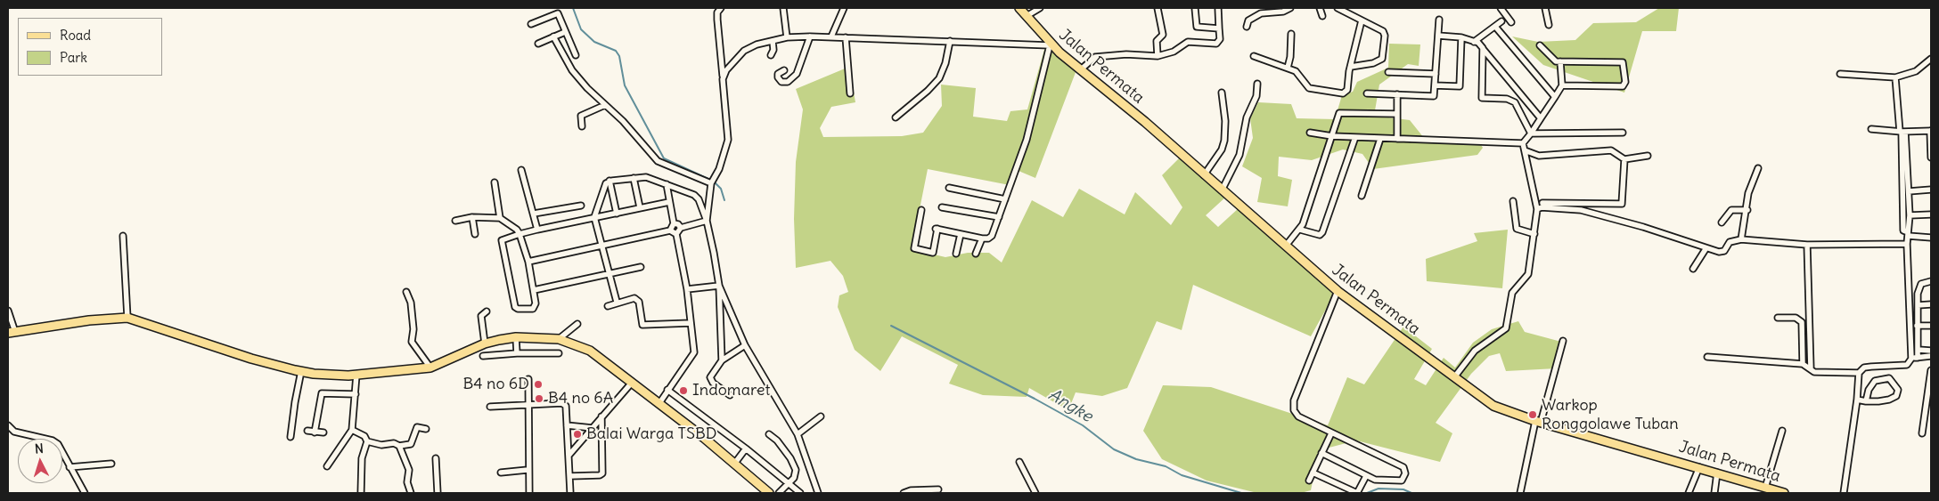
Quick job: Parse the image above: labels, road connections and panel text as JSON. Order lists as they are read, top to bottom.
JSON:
{
  "streets": {
    "main road": ["Jalan Permata"]
  },
  "water": ["Angke"],
  "places": [
    "B4 no 6D",
    "Indomaret",
    "B4 no 6A",
    "Warkop Ronggolawe Tuban",
    "Balai Warga TSBD"
  ],
  "legend": ["Road", "Park"],
  "north": "top"
}
